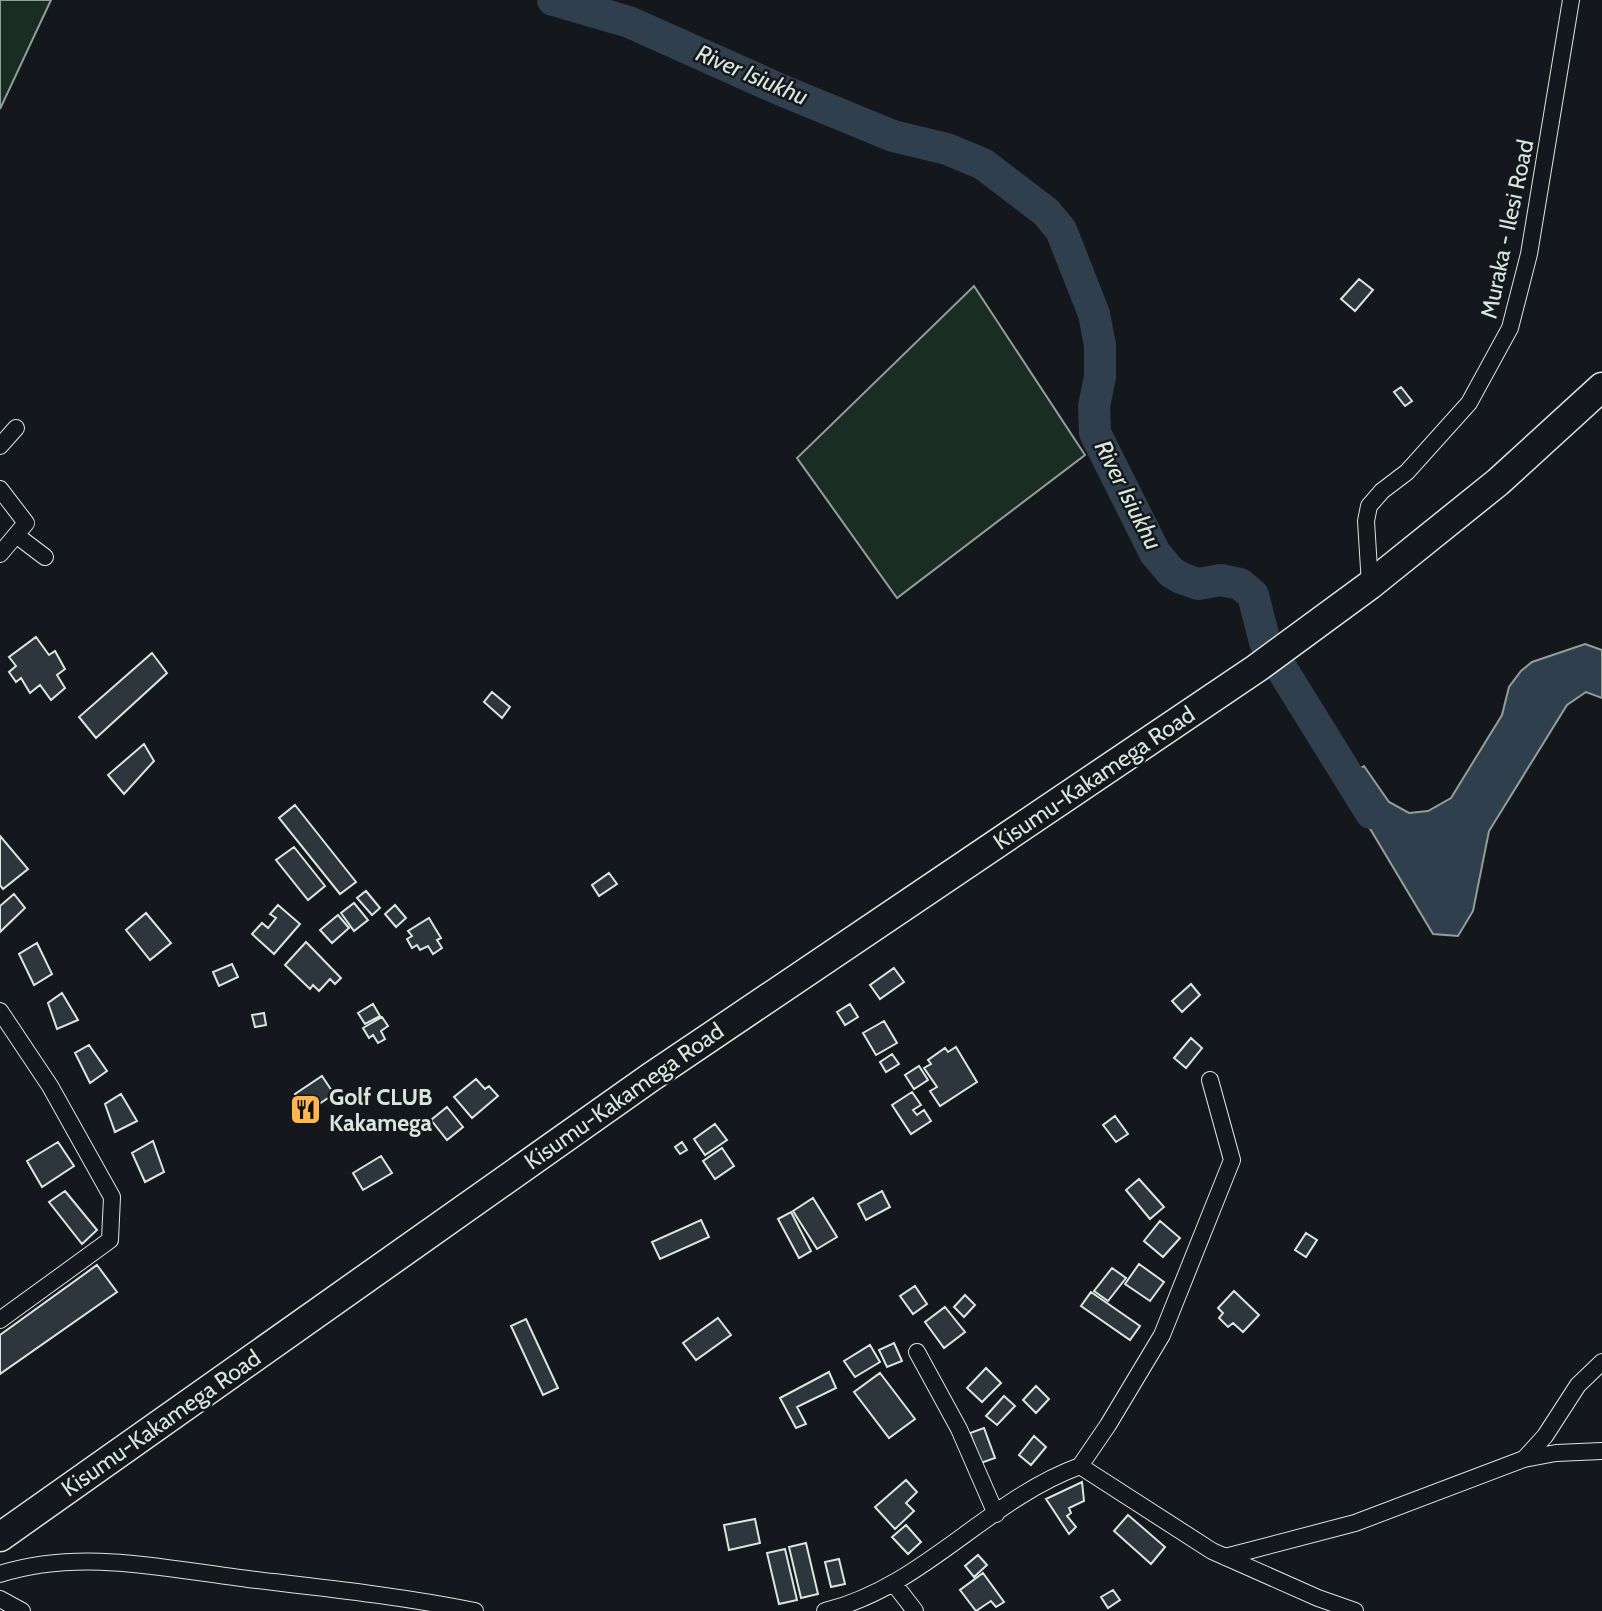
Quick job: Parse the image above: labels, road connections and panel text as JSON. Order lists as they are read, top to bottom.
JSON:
{
  "streets": {
    "highway": ["Kisumu-Kakamega Road"],
    "street": ["Muraka - Ilesi Road"]
  },
  "crossings": [
    ["Muraka - Ilesi Road", "Kisumu-Kakamega Road"]
  ],
  "water": ["River Isiukhu"],
  "places": {
    "restaurant": ["Golf CLUB Kakamega"]
  }
}
